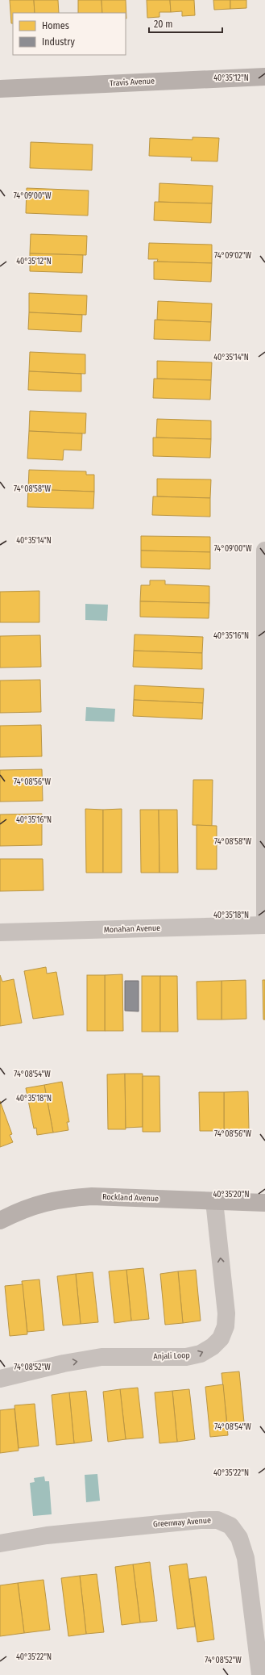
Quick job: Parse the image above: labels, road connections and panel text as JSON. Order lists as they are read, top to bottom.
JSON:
{
  "streets": {
    "street": [
      "Travis Avenue",
      "Monahan Avenue",
      "Rockland Avenue",
      "Anjali Loop",
      "Greenway Avenue"
    ]
  },
  "crossings": [
    ["Rockland Avenue", "Anjali Loop"]
  ],
  "legend": ["Homes", "Industry"],
  "scale_bar": "20 m",
  "coordinates": [
    "40°35'12\"N",
    "74°09'00\"W",
    "74°09'02\"W",
    "40°35'14\"N",
    "74°08'58\"W",
    "40°35'16\"N",
    "74°08'56\"W",
    "40°35'18\"N",
    "74°08'54\"W",
    "40°35'20\"N",
    "74°08'52\"W",
    "40°35'22\"N"
  ]
}
